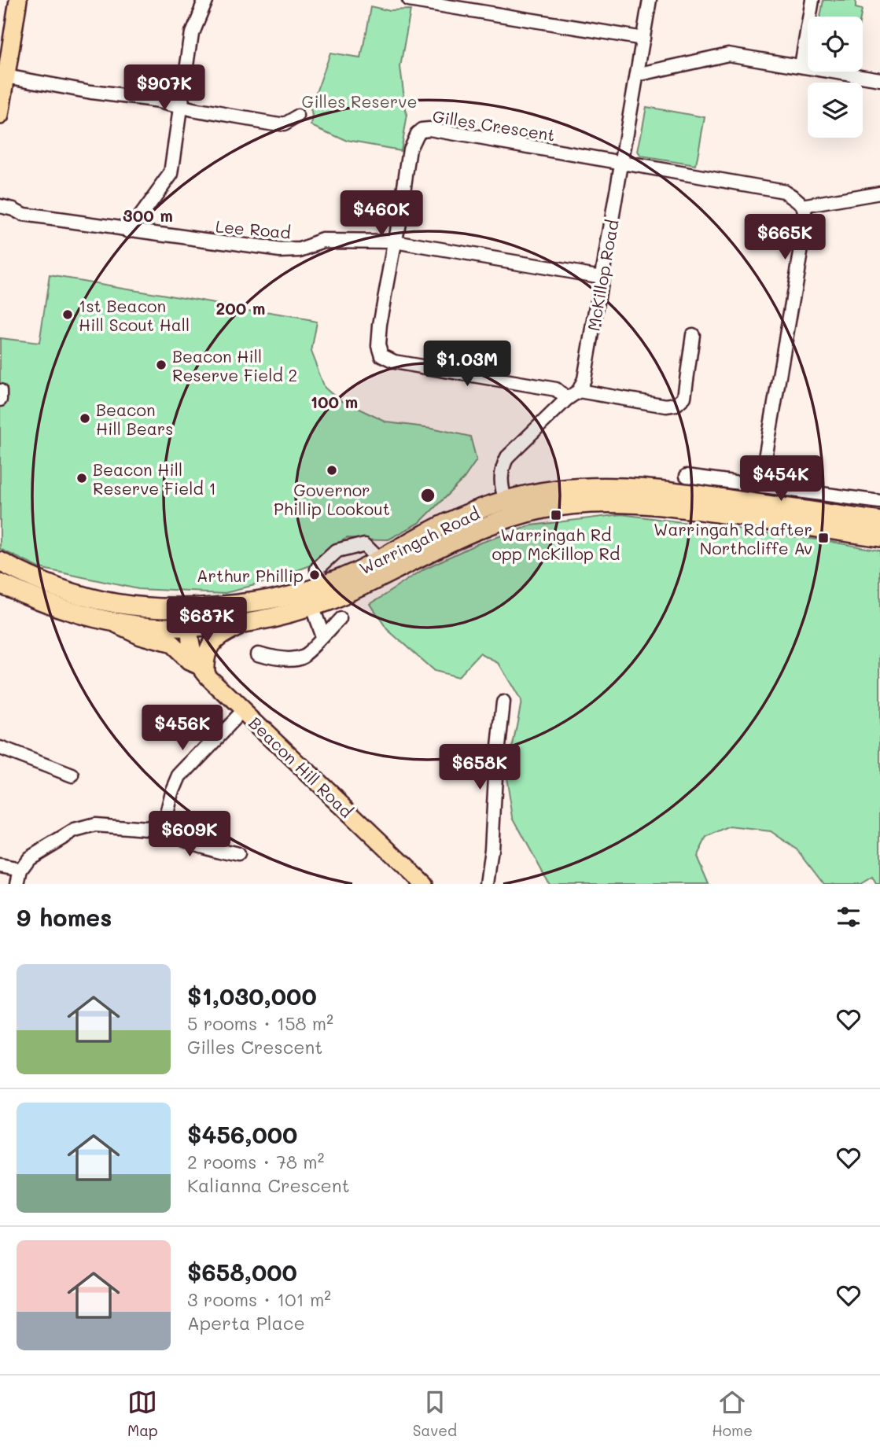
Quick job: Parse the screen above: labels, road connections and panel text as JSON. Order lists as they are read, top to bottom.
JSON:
{
  "streets": {
    "highway": ["Warringah Road", "Beacon Hill Road"],
    "street": ["Gilles Crescent", "Lee Road", "McKillop Road"]
  },
  "crossings": [
    ["Gilles Crescent", "Lee Road"],
    ["Gilles Crescent", "McKillop Road"],
    ["Lee Road", "McKillop Road"],
    ["Warringah Road", "Beacon Hill Road"]
  ],
  "parks": ["Gilles Reserve"],
  "places": {
    "other": [
      "1st Beacon Hill Scout Hall",
      "Beacon Hill Reserve Field 2",
      "Beacon Hill Bears",
      "Governor Phillip Lookout",
      "Beacon Hill Reserve Field 1",
      "Arthur Phillip"
    ],
    "transit": ["Warringah Rd opp McKillop Rd", "Warringah Rd after Northcliffe Av"]
  },
  "page": {
    "price": [
      "$907K",
      "$460K",
      "$665K",
      "$1.03M",
      "$454K",
      "$687K",
      "$456K",
      "$658K",
      "$609K"
    ],
    "heading": "9 homes",
    "list": [
      {
        "name": "$1,030,000",
        "note": "5 rooms · 158 m² · Gilles Crescent"
      },
      {
        "name": "$456,000",
        "note": "2 rooms · 78 m² · Kalianna Crescent"
      },
      {
        "name": "$658,000",
        "note": "3 rooms · 101 m² · Aperta Place"
      }
    ],
    "tabs": ["Map", "Saved", "Home"]
  },
  "rings": ["300 m", "200 m", "100 m"]
}
